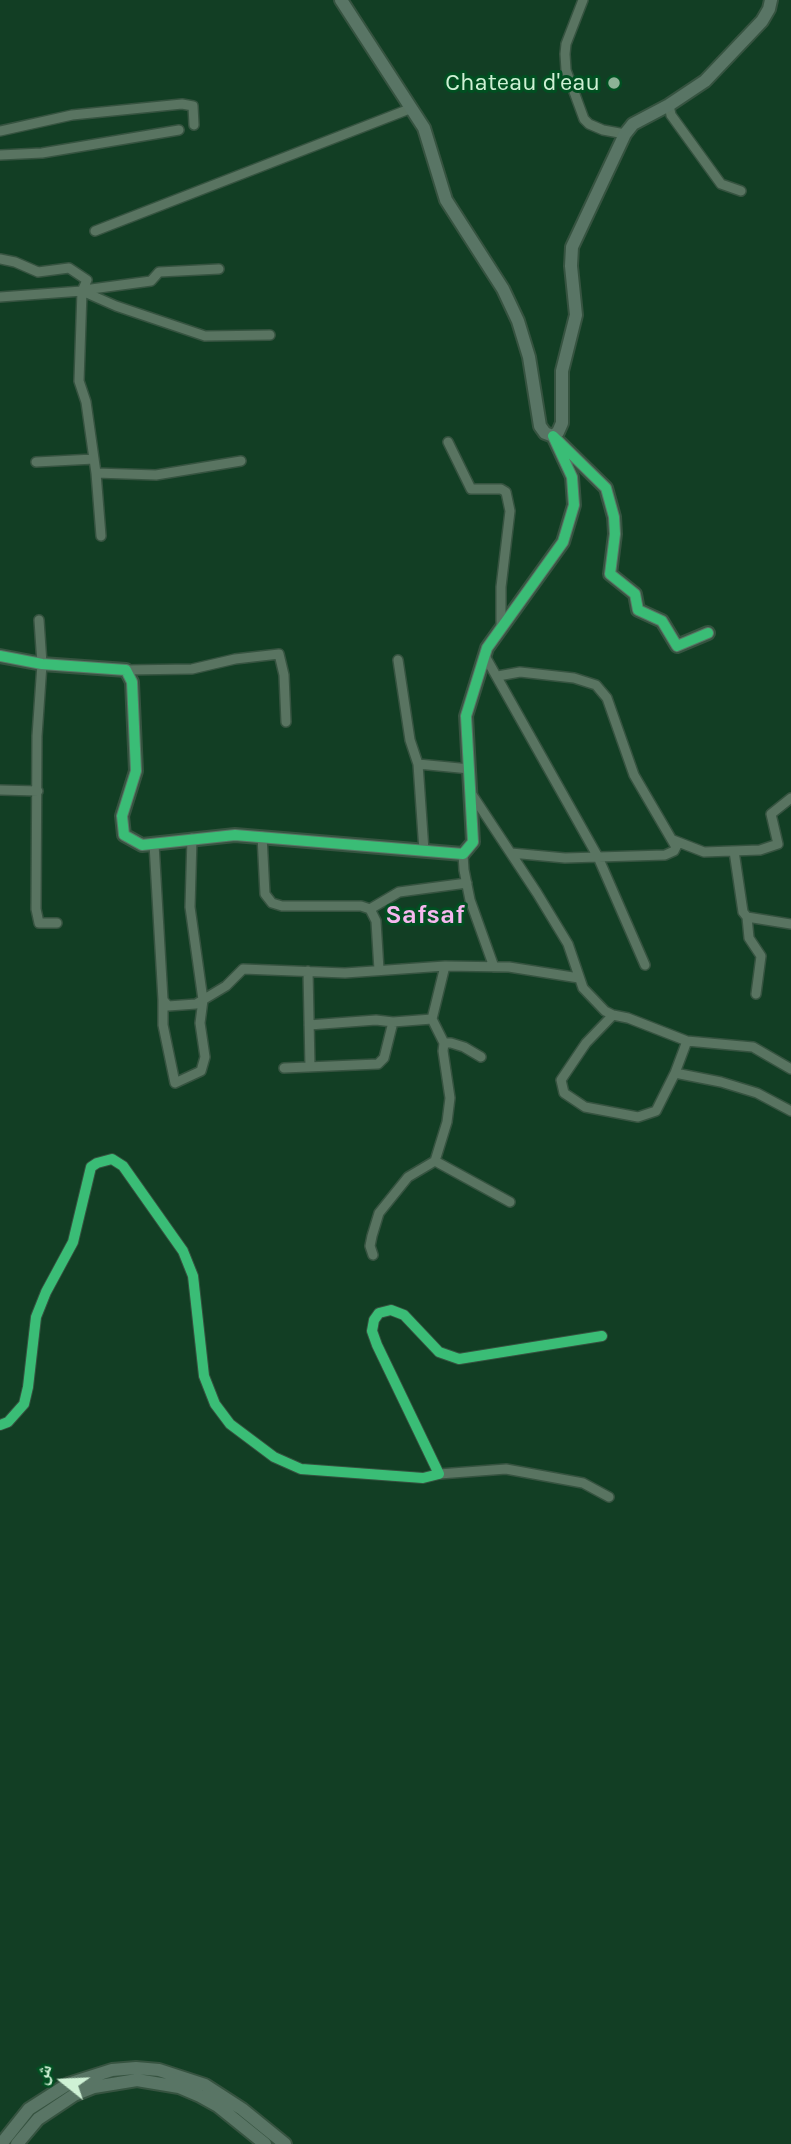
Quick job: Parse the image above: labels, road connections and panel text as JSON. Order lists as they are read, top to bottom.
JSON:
{
  "districts": ["Safsaf"],
  "places": ["Chateau d'eau"],
  "north": "left"
}
